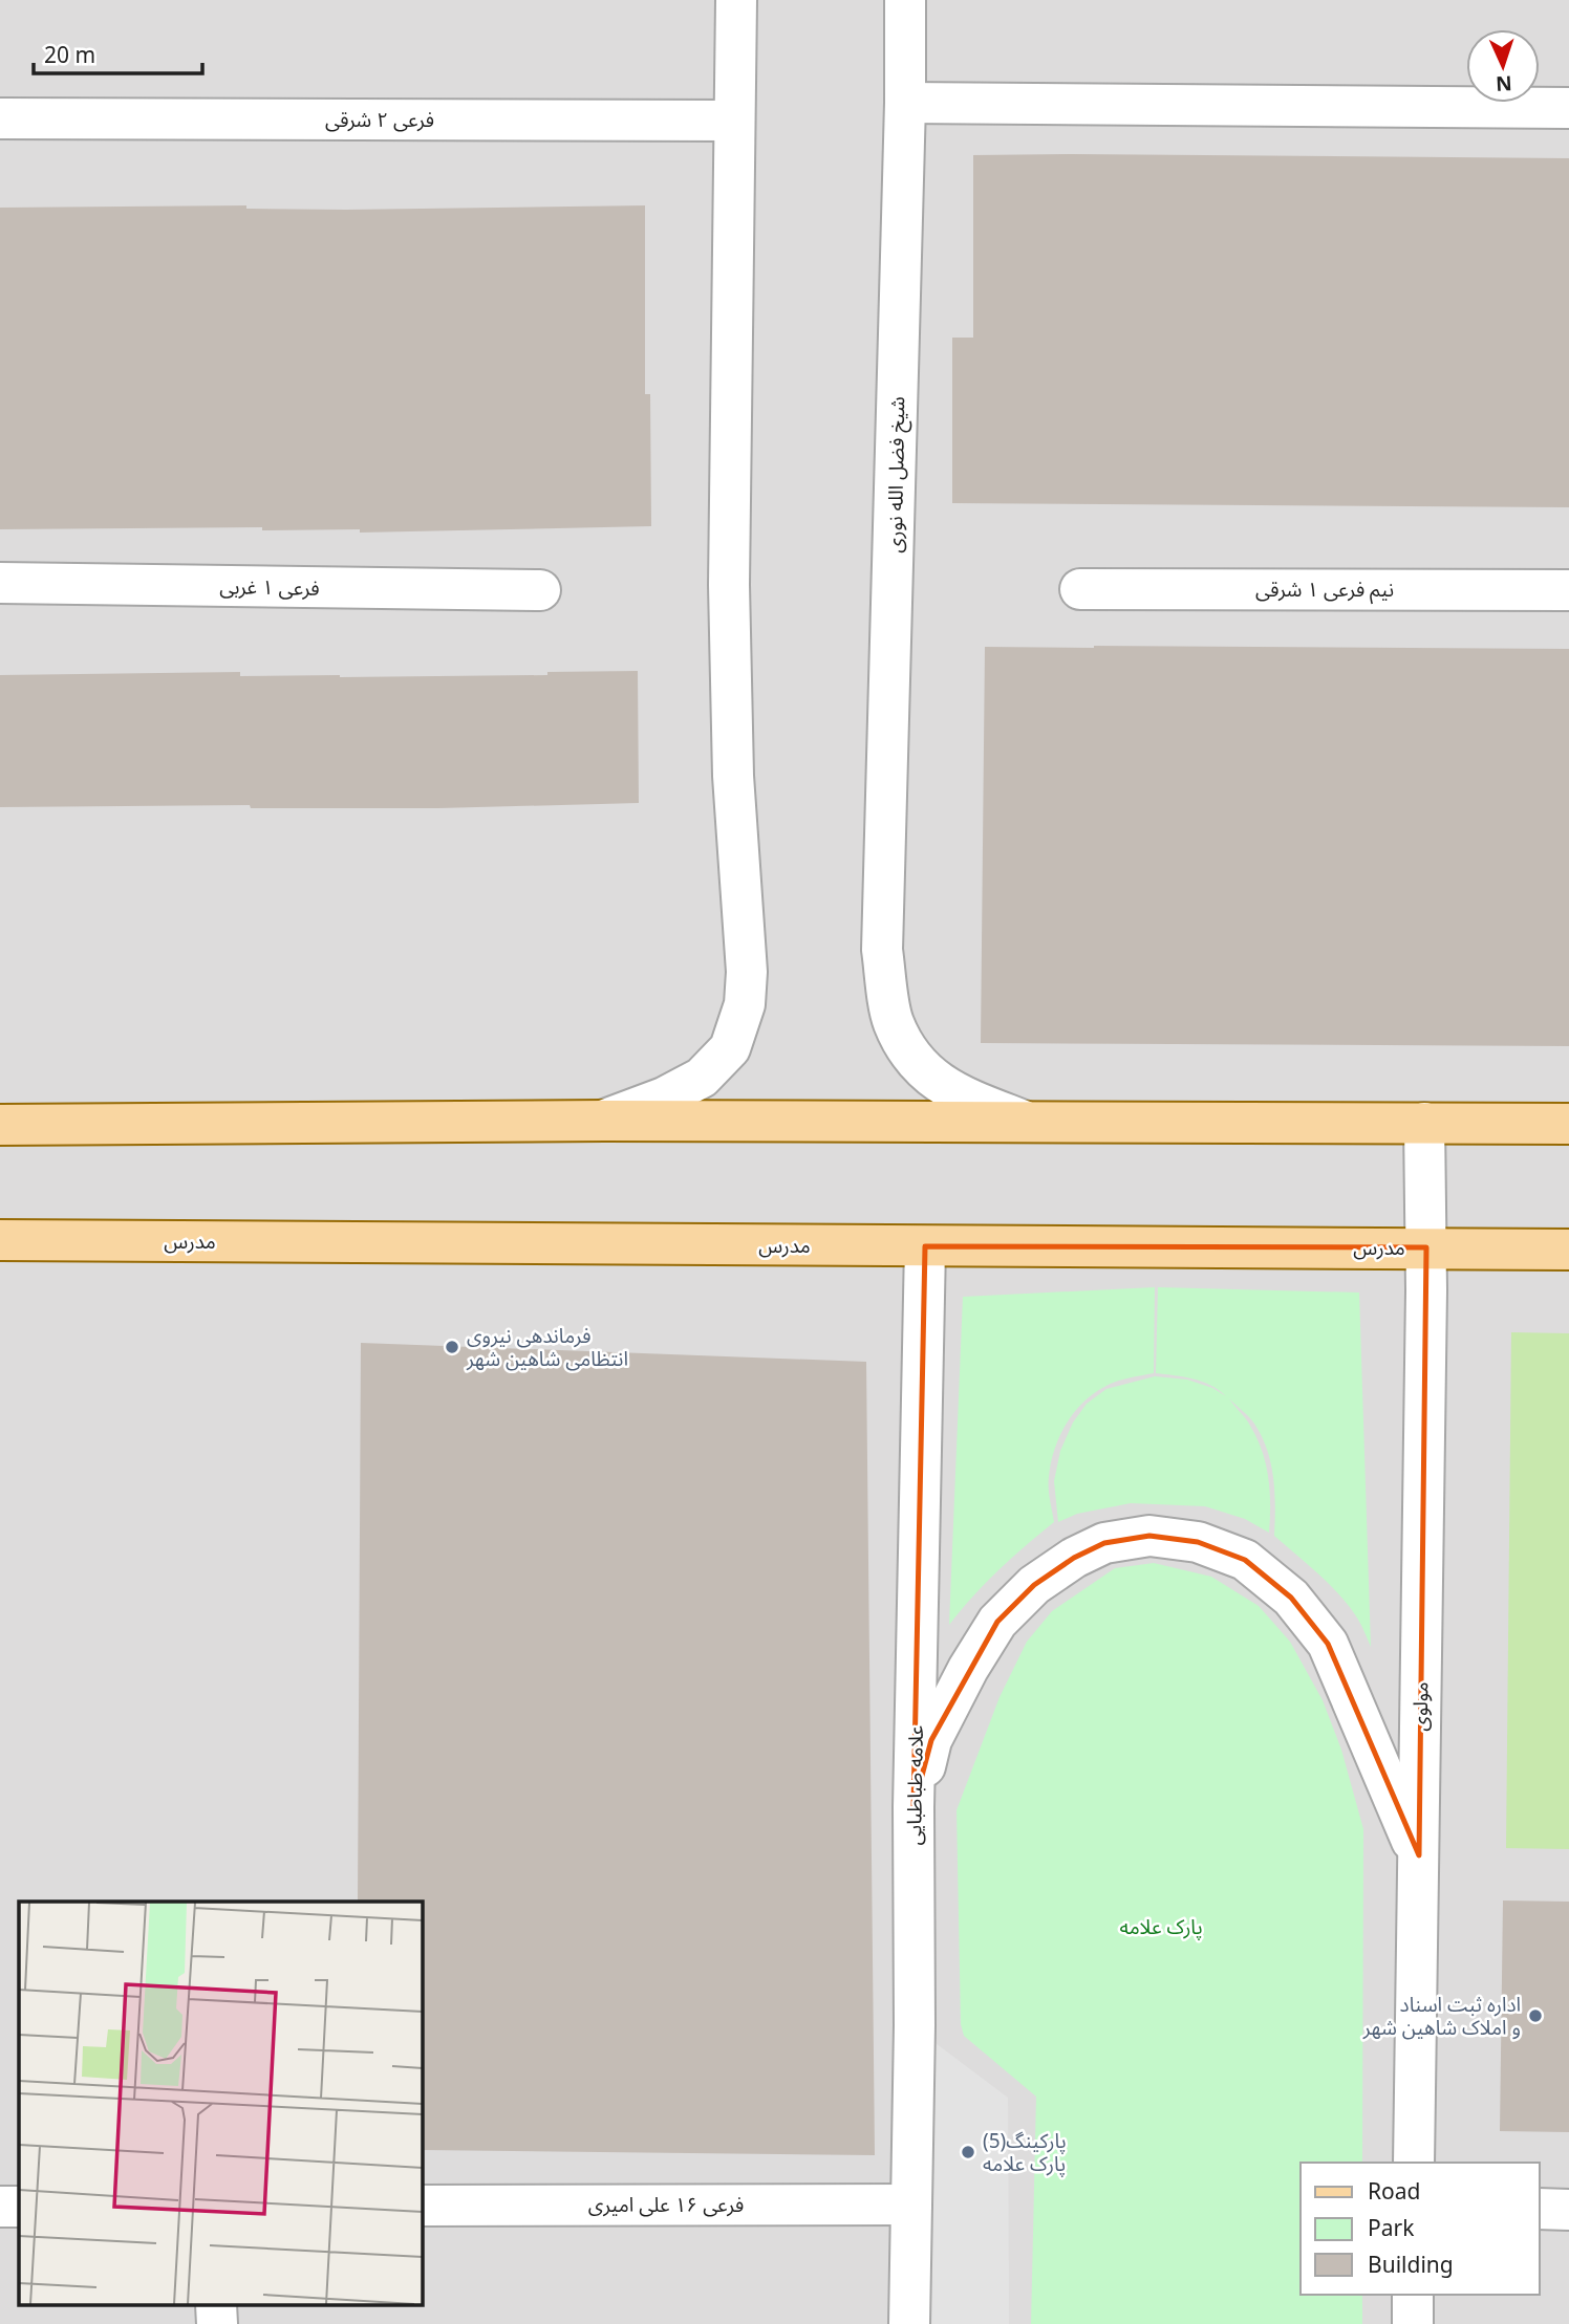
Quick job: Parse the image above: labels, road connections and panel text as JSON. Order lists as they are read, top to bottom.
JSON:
{
  "streets": {
    "main road": ["مدرس"],
    "street": [
      "فرعی ۲ شرقی",
      "شیخ فضل الله نوری",
      "فرعی ۱ غربی",
      "نیم فرعی ۱ شرقی",
      "مولوی",
      "علامه طباطبایی",
      "فرعی ۱۶ علی امیری"
    ]
  },
  "crossings": [
    ["مدرس", "مولوی"],
    ["مدرس", "علامه طباطبایی"],
    ["علامه طباطبایی", "فرعی ۱۶ علی امیری"]
  ],
  "parks": ["پارک علامه"],
  "places": ["فرماندهی نیروی انتظامی شاهین شهر", "اداره ثبت اسناد و املاک شاهین شهر", "پارکینگ(5) پارک علامه"],
  "legend": ["Road", "Park", "Building"],
  "scale_bar": "20 m",
  "north": "bottom"
}
